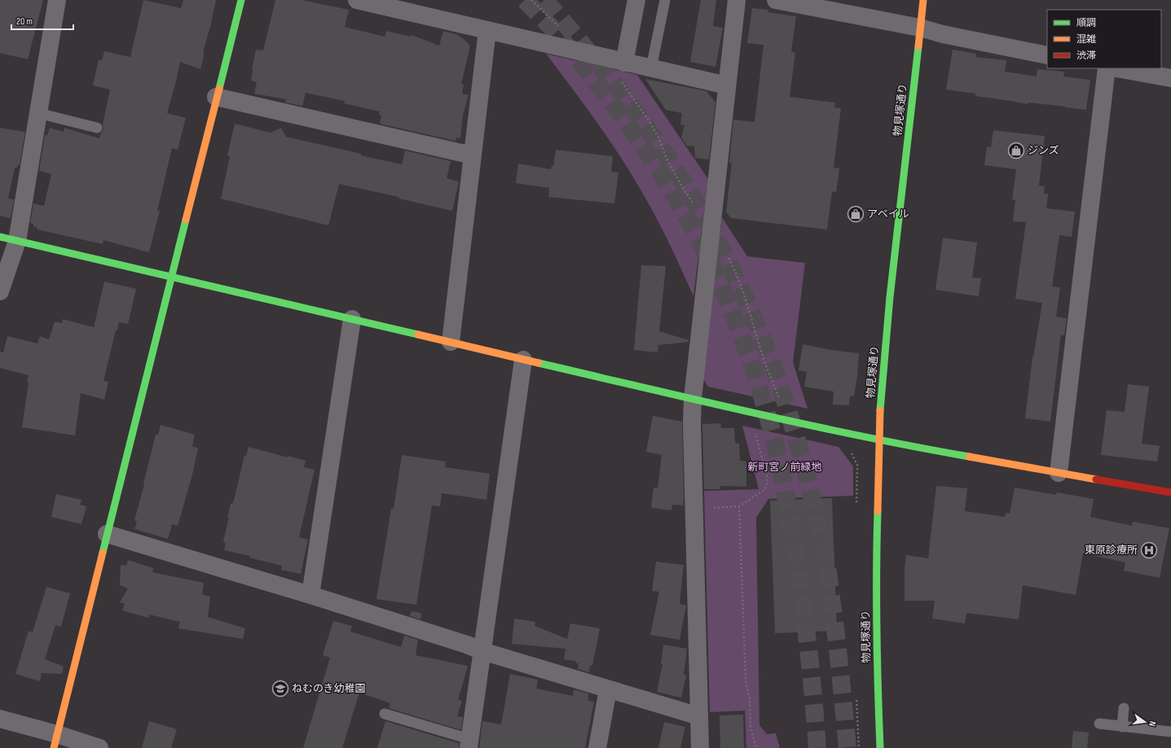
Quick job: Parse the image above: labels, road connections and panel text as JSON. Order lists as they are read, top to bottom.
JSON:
{
  "streets": {
    "street": ["物見塚通り"]
  },
  "parks": ["新町宮ノ前緑地"],
  "places": {
    "shop": ["ジンズ", "アベイル"],
    "hospital": ["東原診療所"],
    "school or university": ["ねむのき幼稚園"]
  },
  "legend": ["順調", "混雑", "渋滞"],
  "scale_bar": "20 m",
  "north": "right"
}
